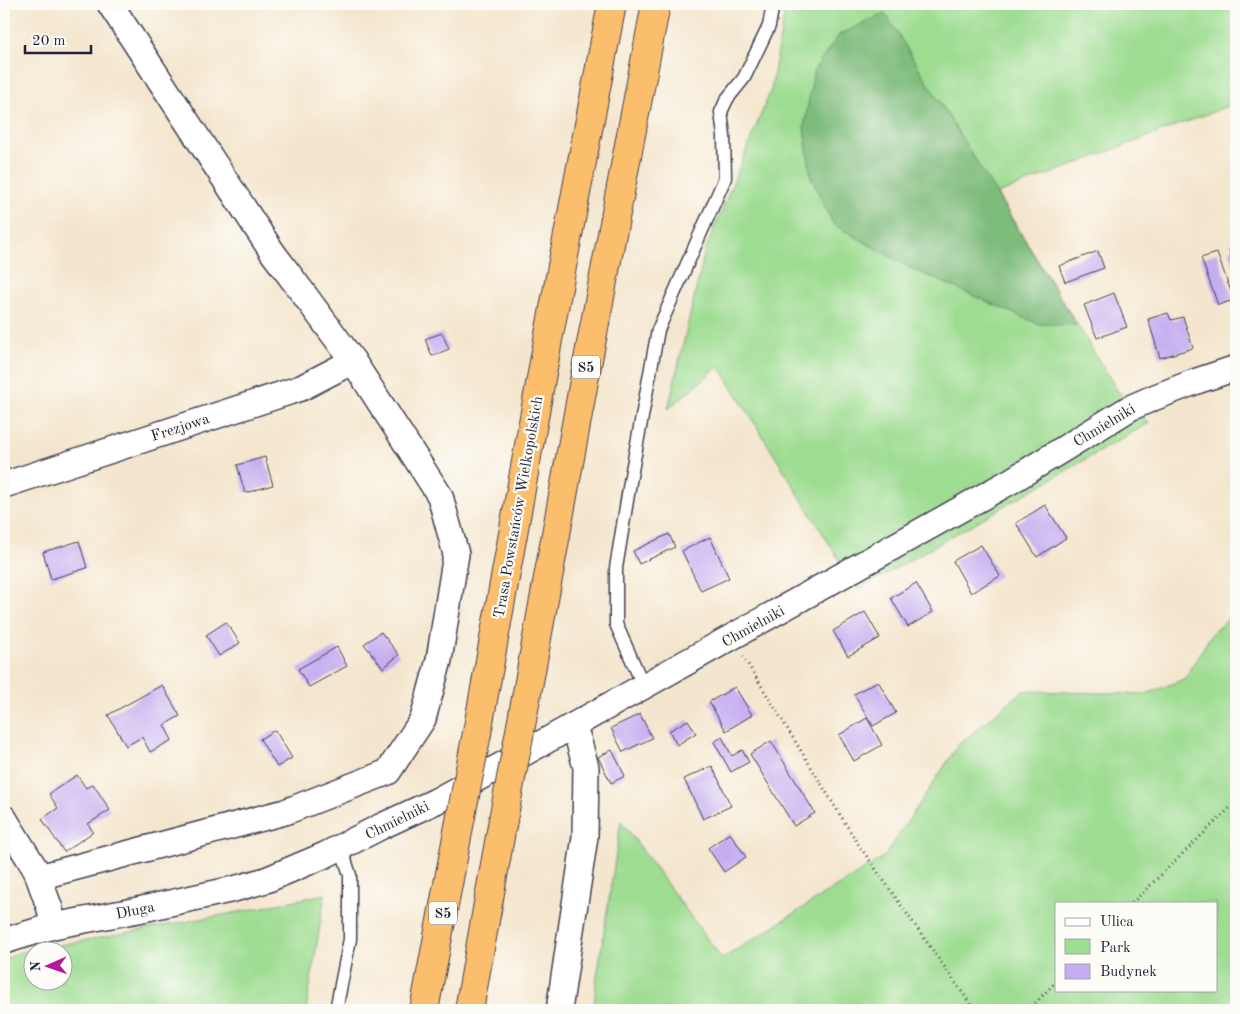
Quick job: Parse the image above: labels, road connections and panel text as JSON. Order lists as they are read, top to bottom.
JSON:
{
  "streets": {
    "highway": ["S5", "Trasa Powstańców Wielkopolskich"],
    "street": ["Chmielniki", "Frezjowa", "Długa"]
  },
  "crossings": [
    ["Chmielniki", "Długa"]
  ],
  "legend": ["Ulica", "Park", "Budynek"],
  "scale_bar": "20 m",
  "north": "left"
}
